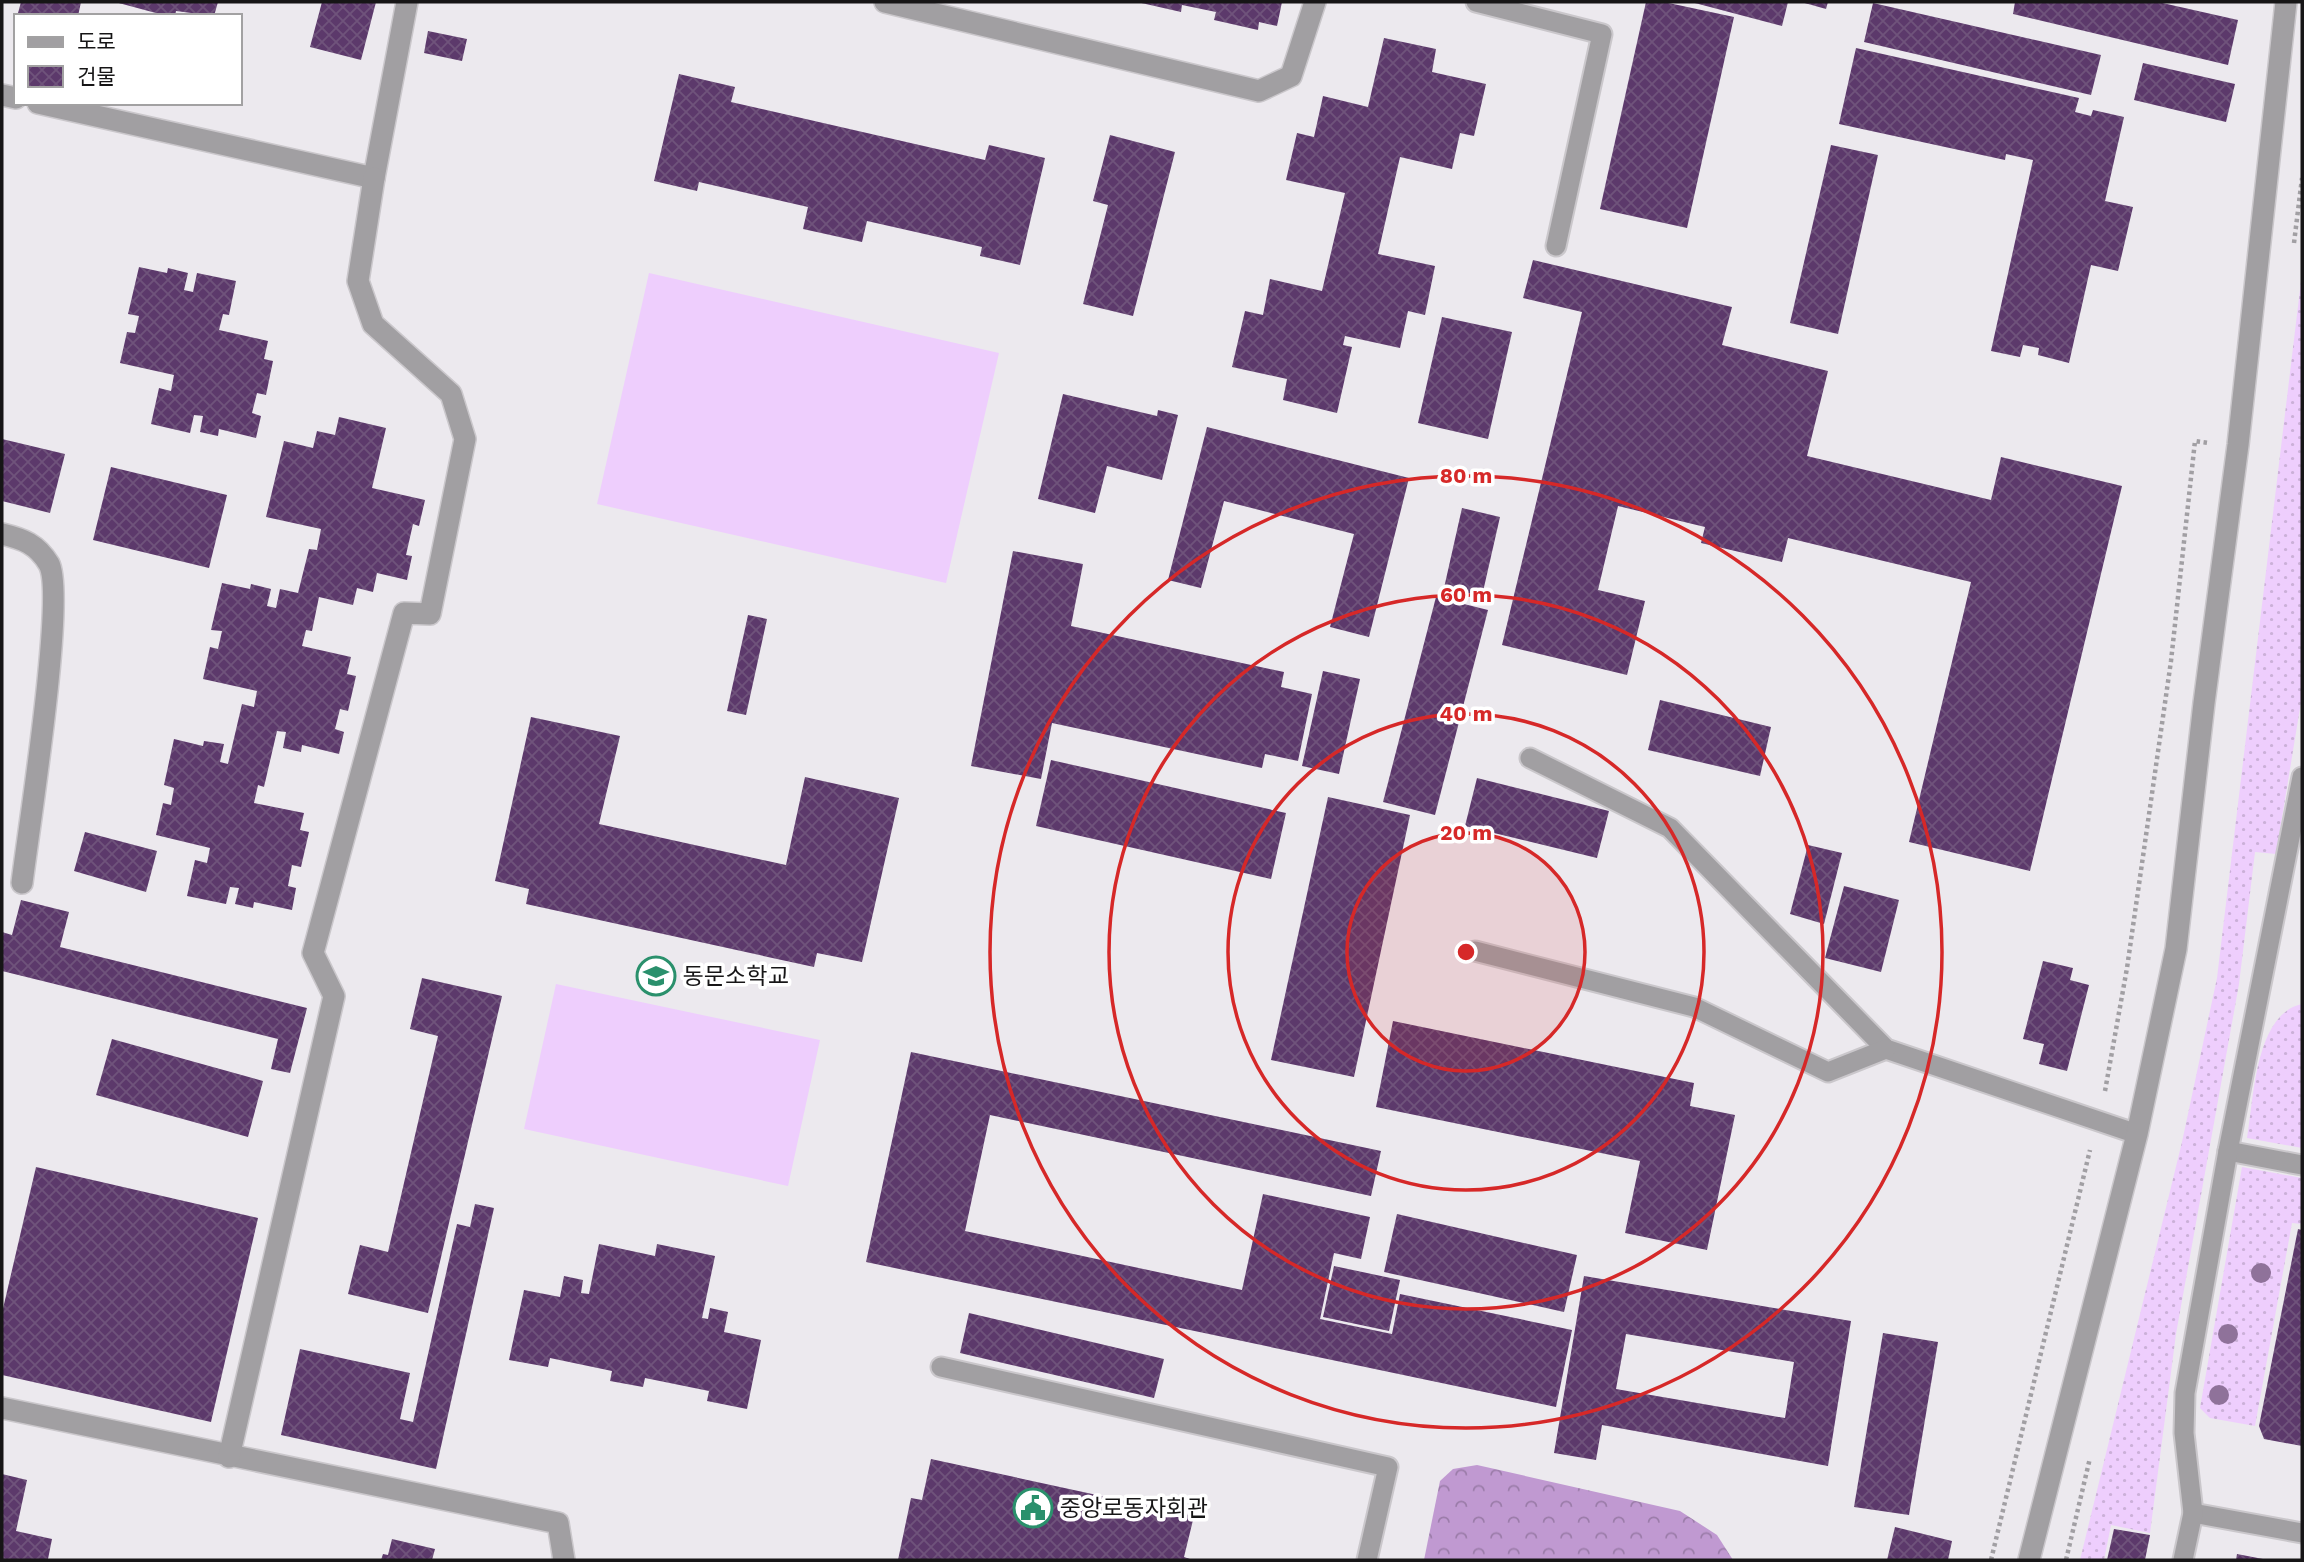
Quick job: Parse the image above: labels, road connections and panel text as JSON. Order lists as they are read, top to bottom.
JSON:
{
  "places": {
    "school or university": ["동문소학교"],
    "public building": ["중앙로동자회관"]
  },
  "legend": ["도로", "건물"],
  "rings": [
    "80 m",
    "60 m",
    "40 m",
    "20 m"
  ]
}
